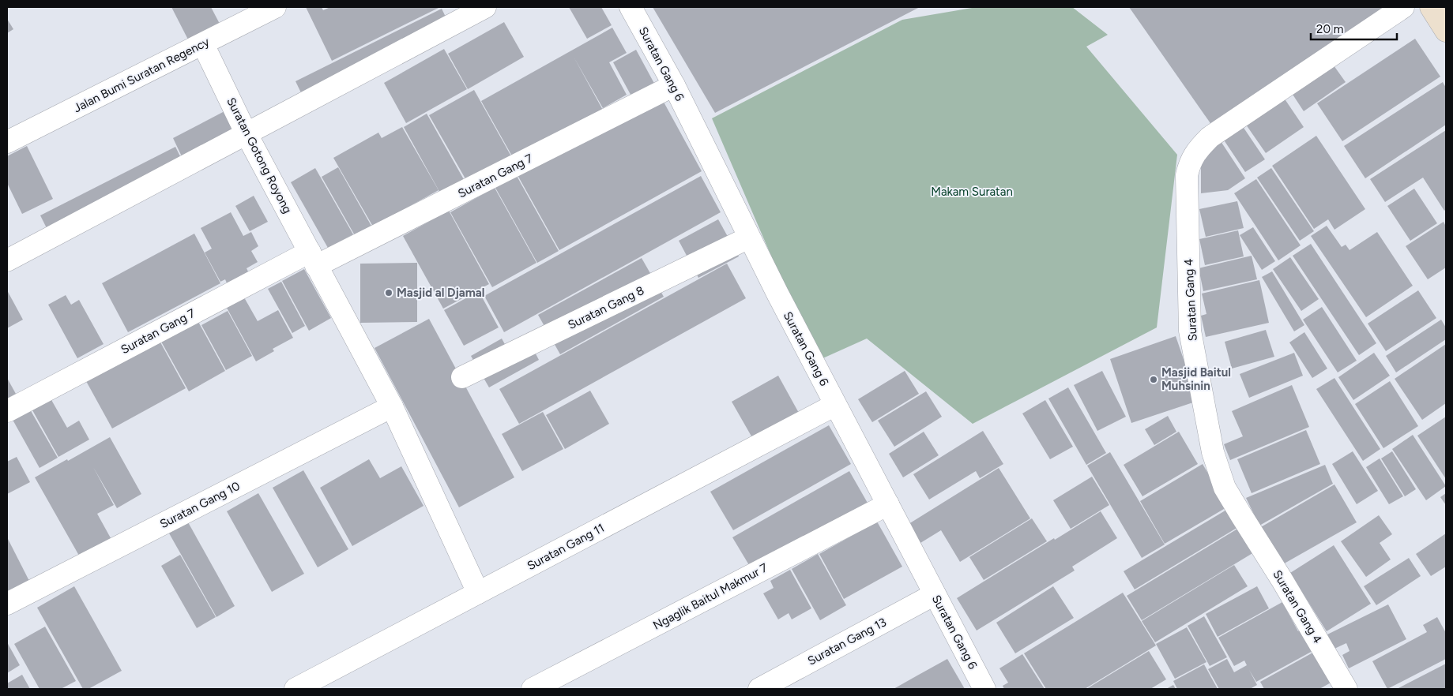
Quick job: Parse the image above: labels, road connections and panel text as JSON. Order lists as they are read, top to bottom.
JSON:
{
  "streets": {
    "street": [
      "Suratan Gang 6",
      "Jalan Bumi Suratan Regency",
      "Suratan Gotong Royong",
      "Suratan Gang 7",
      "Suratan Gang 4",
      "Suratan Gang 8",
      "Suratan Gang 10",
      "Suratan Gang 11",
      "Ngaglik Baitul Makmur 7",
      "Suratan Gang 13"
    ]
  },
  "crossings": [
    ["Suratan Gang 6", "Suratan Gang 7"],
    ["Suratan Gang 6", "Suratan Gang 8"],
    ["Suratan Gang 6", "Suratan Gang 11"],
    ["Suratan Gang 6", "Ngaglik Baitul Makmur 7"],
    ["Suratan Gang 6", "Suratan Gang 13"],
    ["Jalan Bumi Suratan Regency", "Suratan Gotong Royong"],
    ["Suratan Gotong Royong", "Suratan Gang 7"],
    ["Suratan Gotong Royong", "Suratan Gang 10"],
    ["Suratan Gotong Royong", "Suratan Gang 11"]
  ],
  "parks": ["Makam Suratan"],
  "places": ["Masjid al Djamal", "Masjid Baitul Muhsinin"],
  "scale_bar": "20 m"
}
